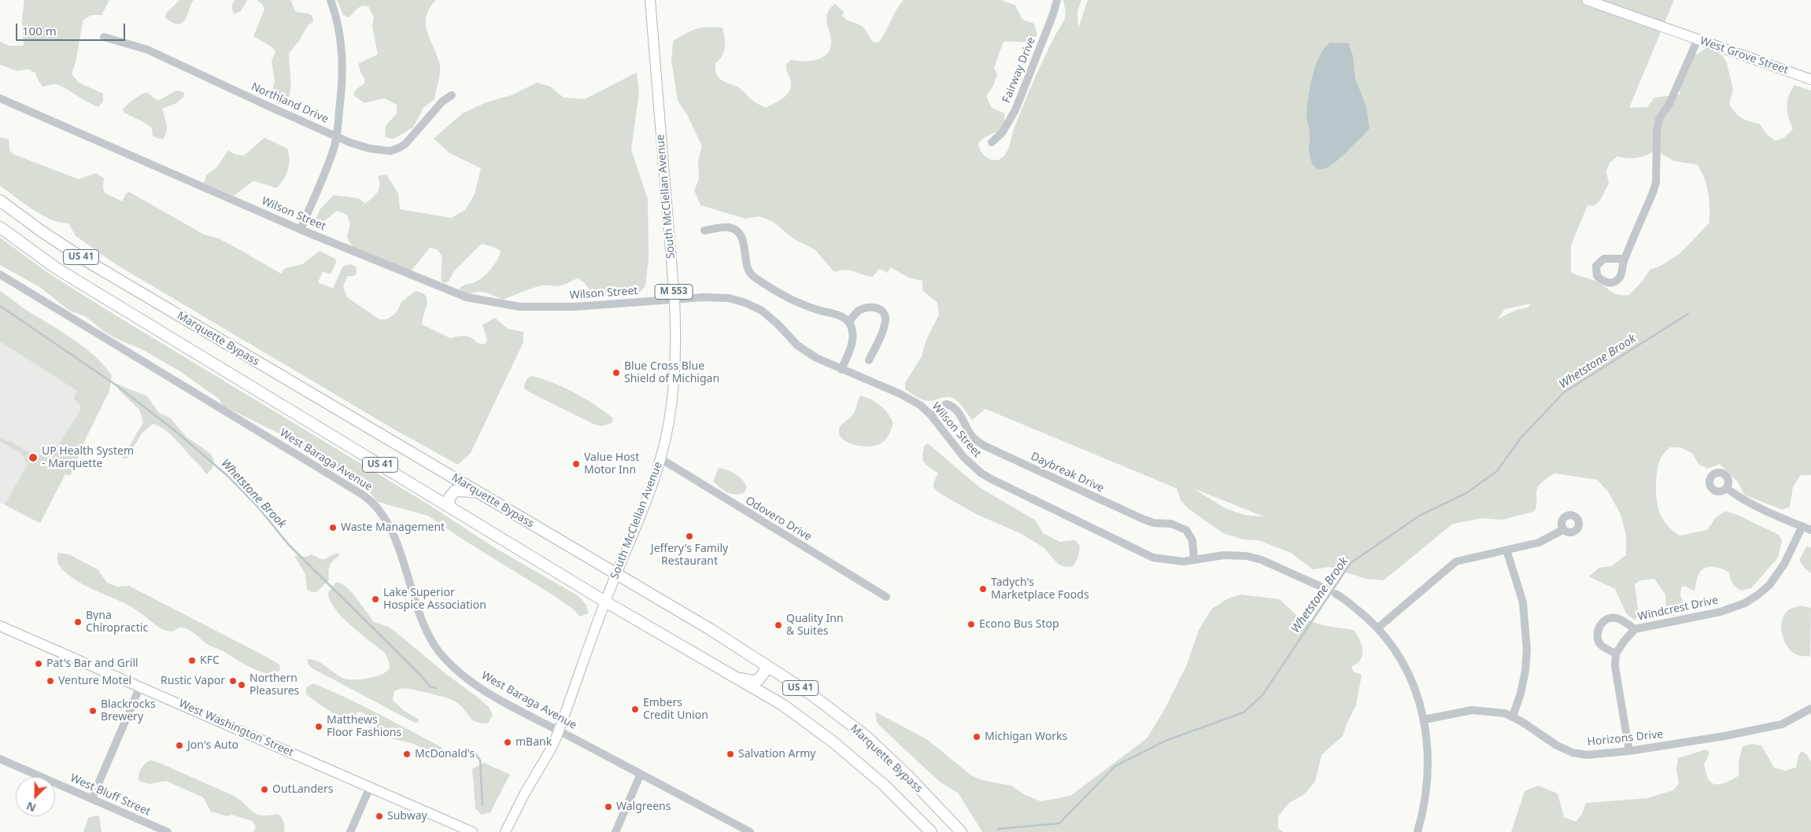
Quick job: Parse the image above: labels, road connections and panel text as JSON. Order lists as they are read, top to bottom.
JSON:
{
  "streets": {
    "highway": ["US 41", "Marquette Bypass"],
    "main road": [
      "West Grove Street",
      "South McClellan Avenue",
      "M 553",
      "West Washington Street"
    ],
    "street": [
      "Fairway Drive",
      "Northland Drive",
      "Wilson Street",
      "West Baraga Avenue",
      "Daybreak Drive",
      "Odovero Drive",
      "Windcrest Drive",
      "Horizons Drive",
      "West Bluff Street"
    ]
  },
  "crossings": [
    ["South McClellan Avenue", "Wilson Street"],
    ["South McClellan Avenue", "Marquette Bypass"],
    ["South McClellan Avenue", "West Baraga Avenue"],
    ["South McClellan Avenue", "Odovero Drive"],
    ["Wilson Street", "Daybreak Drive"]
  ],
  "water": ["Whetstone Brook"],
  "places": [
    "Blue Cross Blue Shield of Michigan",
    "UP Health System - Marquette",
    "Value Host Motor Inn",
    "Waste Management",
    "Jeffery's Family Restaurant",
    "Tadych's Marketplace Foods",
    "Lake Superior Hospice Association",
    "Byna Chiropractic",
    "Econo Bus Stop",
    "Quality Inn & Suites",
    "KFC",
    "Pat's Bar and Grill",
    "Venture Motel",
    "Rustic Vapor",
    "Northern Pleasures",
    "Embers Credit Union",
    "Blackrocks Brewery",
    "Matthews Floor Fashions",
    "Michigan Works",
    "mBank",
    "Jon's Auto",
    "McDonald's",
    "Salvation Army",
    "OutLanders",
    "Walgreens",
    "Subway"
  ],
  "scale_bar": "100 m",
  "north": "bottom left"
}
